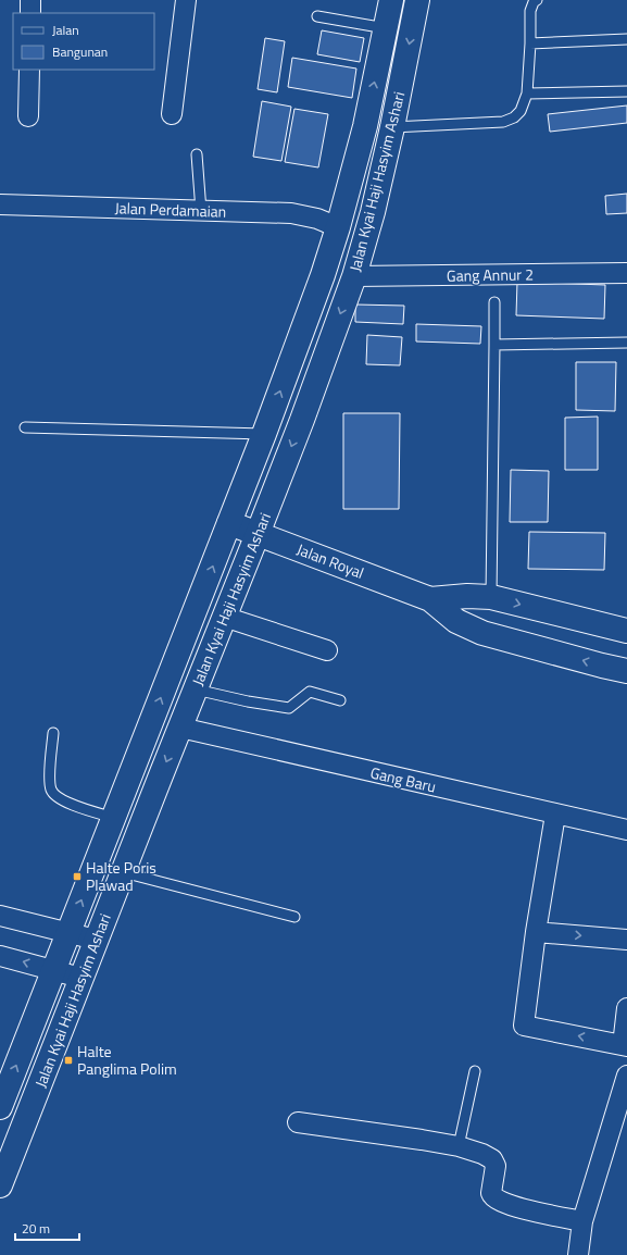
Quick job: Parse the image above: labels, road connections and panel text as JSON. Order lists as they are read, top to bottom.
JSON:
{
  "streets": {
    "main road": ["Jalan Kyai Haji Hasyim Ashari", "Jalan Royal"],
    "street": ["Jalan Perdamaian", "Gang Annur 2", "Gang Baru"]
  },
  "crossings": [
    ["Jalan Kyai Haji Hasyim Ashari", "Jalan Perdamaian"],
    ["Jalan Kyai Haji Hasyim Ashari", "Gang Annur 2"],
    ["Jalan Kyai Haji Hasyim Ashari", "Jalan Royal"],
    ["Jalan Kyai Haji Hasyim Ashari", "Gang Baru"]
  ],
  "places": {
    "transit": ["Halte Poris Plawad", "Halte Panglima Polim"]
  },
  "legend": ["Jalan", "Bangunan"],
  "scale_bar": "20 m"
}
